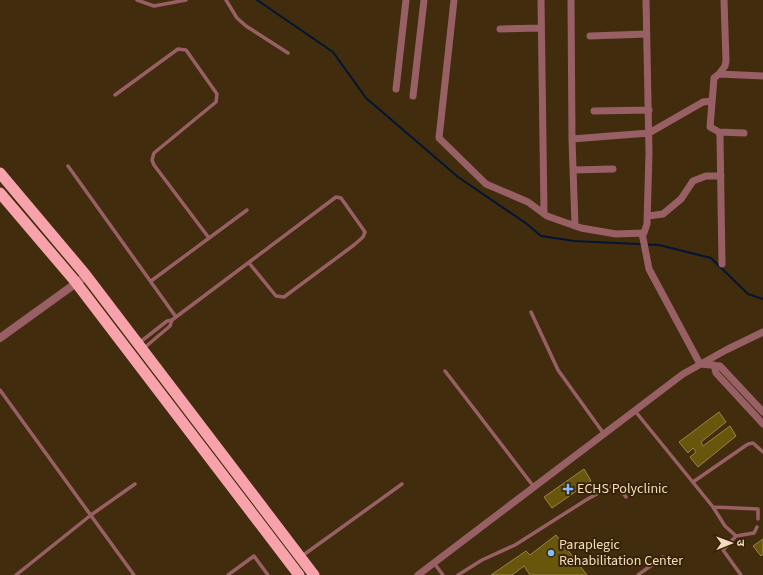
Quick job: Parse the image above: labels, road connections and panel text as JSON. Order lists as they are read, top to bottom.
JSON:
{
  "places": {
    "health": ["ECHS Polyclinic"],
    "other": ["Paraplegic Rehabilitation Center"]
  },
  "north": "right"
}
